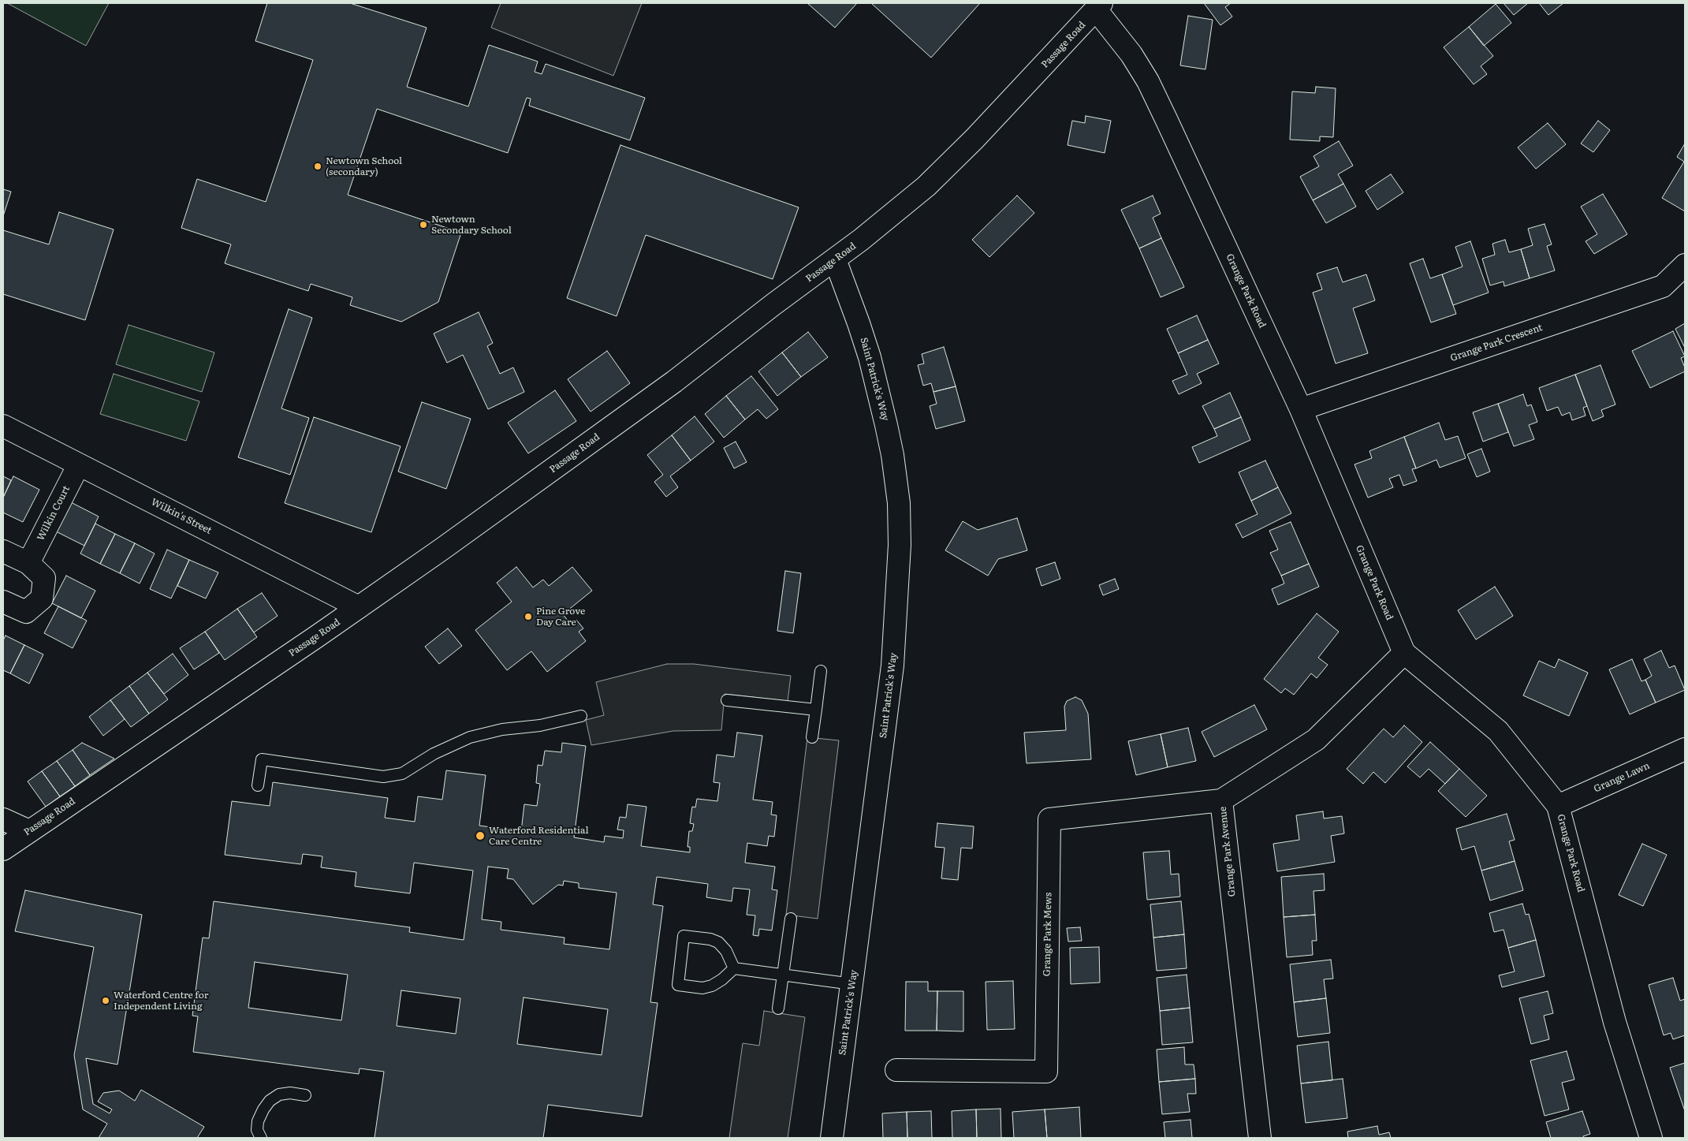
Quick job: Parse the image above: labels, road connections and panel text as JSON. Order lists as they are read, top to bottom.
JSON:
{
  "streets": {
    "street": [
      "Passage Road",
      "Grange Park Road",
      "Grange Park Crescent",
      "Saint Patrick's Way",
      "Wilkin Court",
      "Wilkin's Street",
      "Grange Lawn",
      "Grange Park Avenue",
      "Grange Park Mews"
    ]
  },
  "crossings": [
    ["Passage Road", "Grange Park Road"],
    ["Passage Road", "Saint Patrick's Way"],
    ["Passage Road", "Wilkin's Street"],
    ["Grange Park Road", "Grange Park Crescent"],
    ["Grange Park Road", "Grange Lawn"],
    ["Grange Park Road", "Grange Park Avenue"],
    ["Wilkin Court", "Wilkin's Street"],
    ["Grange Park Avenue", "Grange Park Mews"]
  ],
  "places": [
    "Newtown School (secondary)",
    "Newtown Secondary School",
    "Pine Grove Day Care",
    "Waterford Residential Care Centre",
    "Waterford Centre for Independent Living"
  ]
}
